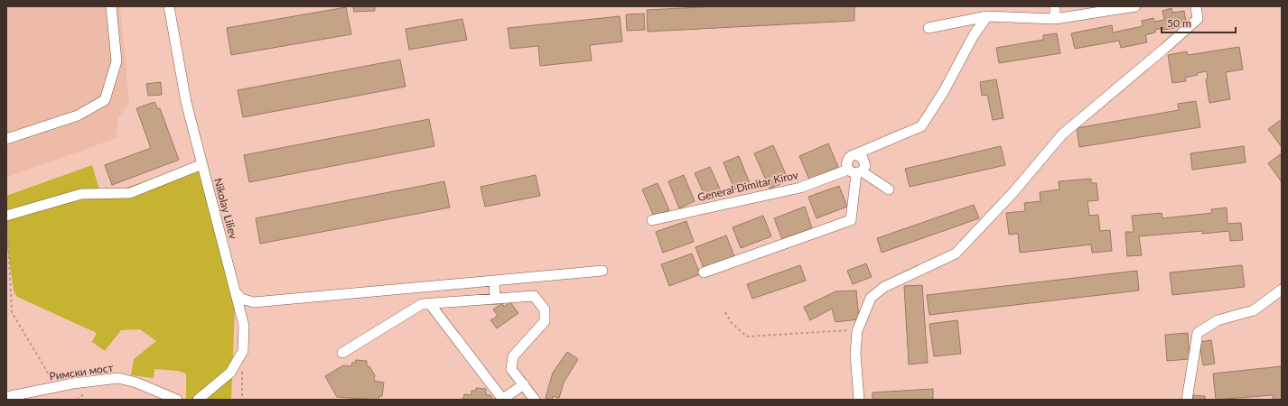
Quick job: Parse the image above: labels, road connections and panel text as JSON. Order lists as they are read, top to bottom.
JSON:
{
  "streets": {
    "street": ["General Dimitar Kirov", "Nikolay Liliev", "Римски мост"]
  },
  "scale_bar": "50 m"
}
